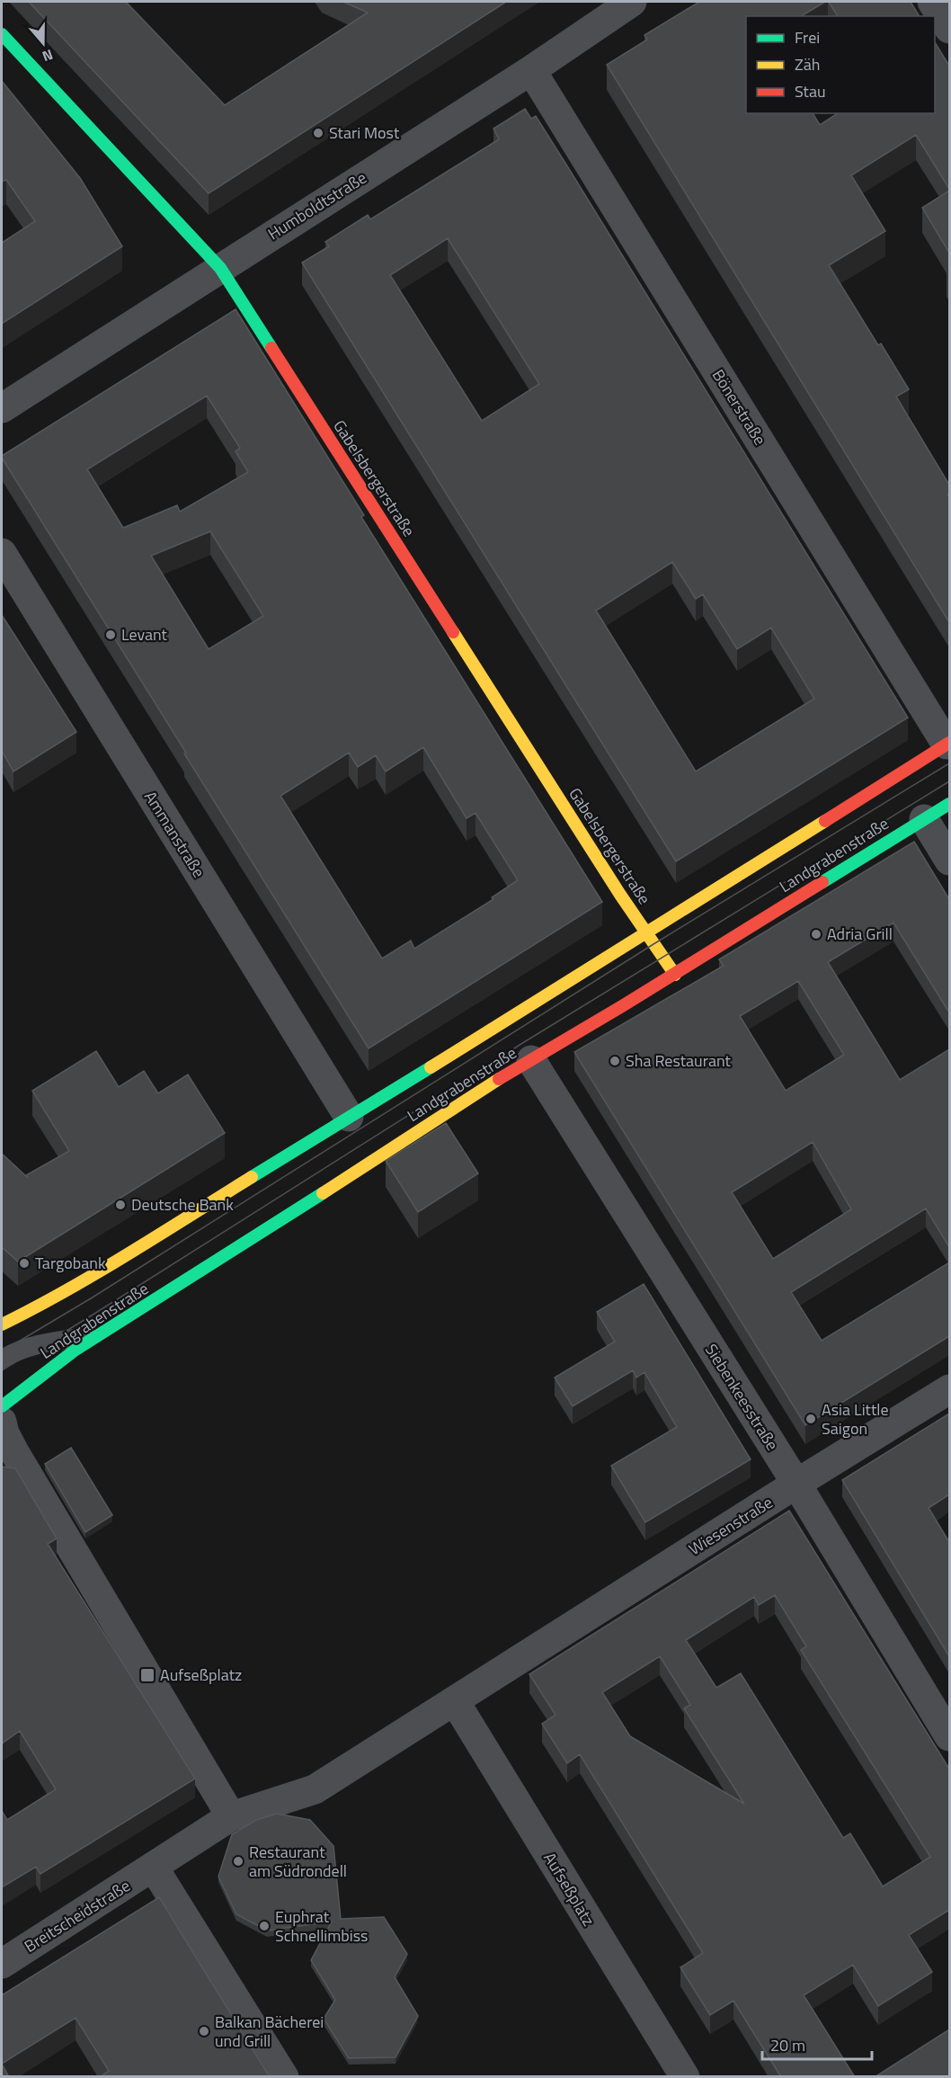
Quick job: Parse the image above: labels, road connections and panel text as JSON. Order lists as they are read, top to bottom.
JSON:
{
  "streets": {
    "main road": ["Gabelsbergerstraße", "Landgrabenstraße"],
    "street": [
      "Humboldtstraße",
      "Bönerstraße",
      "Ammanstraße",
      "Siebenkeesstraße",
      "Wiesenstraße",
      "Aufseßplatz",
      "Breitscheidstraße"
    ]
  },
  "crossings": [
    ["Humboldtstraße", "Bönerstraße"],
    ["Humboldtstraße", "Gabelsbergerstraße"],
    ["Bönerstraße", "Landgrabenstraße"],
    ["Gabelsbergerstraße", "Landgrabenstraße"],
    ["Ammanstraße", "Landgrabenstraße"],
    ["Landgrabenstraße", "Siebenkeesstraße"],
    ["Siebenkeesstraße", "Wiesenstraße"],
    ["Wiesenstraße", "Aufseßplatz"]
  ],
  "places": {
    "other": [
      "Stari Most",
      "Levant",
      "Adria Grill",
      "Sha Restaurant",
      "Deutsche Bank",
      "Targobank",
      "Asia Little Saigon",
      "Restaurant am Südrondell",
      "Euphrat Schnellimbiss",
      "Balkan Bächerei und Grill"
    ],
    "transit": ["Aufseßplatz"]
  },
  "legend": ["Frei", "Zäh", "Stau"],
  "scale_bar": "20 m",
  "north": "bottom"
}
